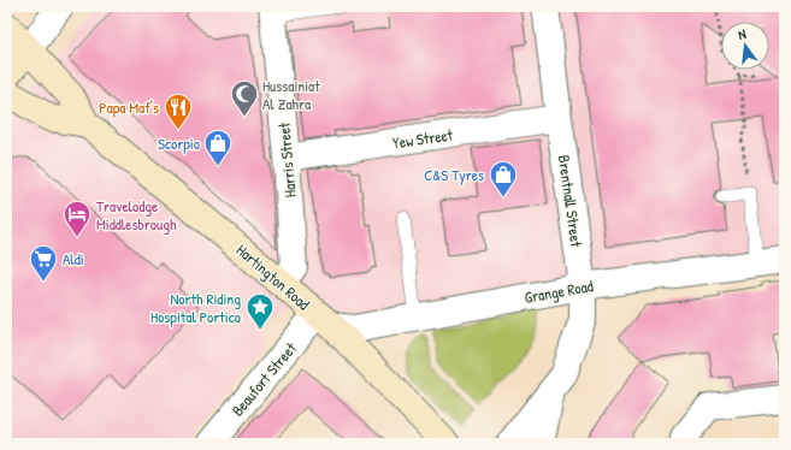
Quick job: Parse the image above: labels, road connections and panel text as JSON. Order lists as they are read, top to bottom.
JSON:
{
  "streets": {
    "main road": ["Hartington Road"],
    "street": [
      "Yew Street",
      "Harris Street",
      "Brentnall Street",
      "Grange Road",
      "Beaufort Street"
    ]
  },
  "crossings": [
    ["Yew Street", "Harris Street"],
    ["Yew Street", "Brentnall Street"],
    ["Harris Street", "Hartington Road"],
    ["Brentnall Street", "Grange Road"],
    ["Hartington Road", "Grange Road"],
    ["Hartington Road", "Beaufort Street"],
    ["Grange Road", "Beaufort Street"]
  ],
  "places": {
    "mosque": ["Hussainiat Al Zahra"],
    "restaurant": ["Papa Maf's"],
    "shop": ["Scorpio", "C&S Tyres"],
    "hotel": ["Travelodge Middlesbrough"],
    "supermarket": ["Aldi"],
    "place": ["North Riding Hospital Portico"]
  },
  "north": "top"
}
